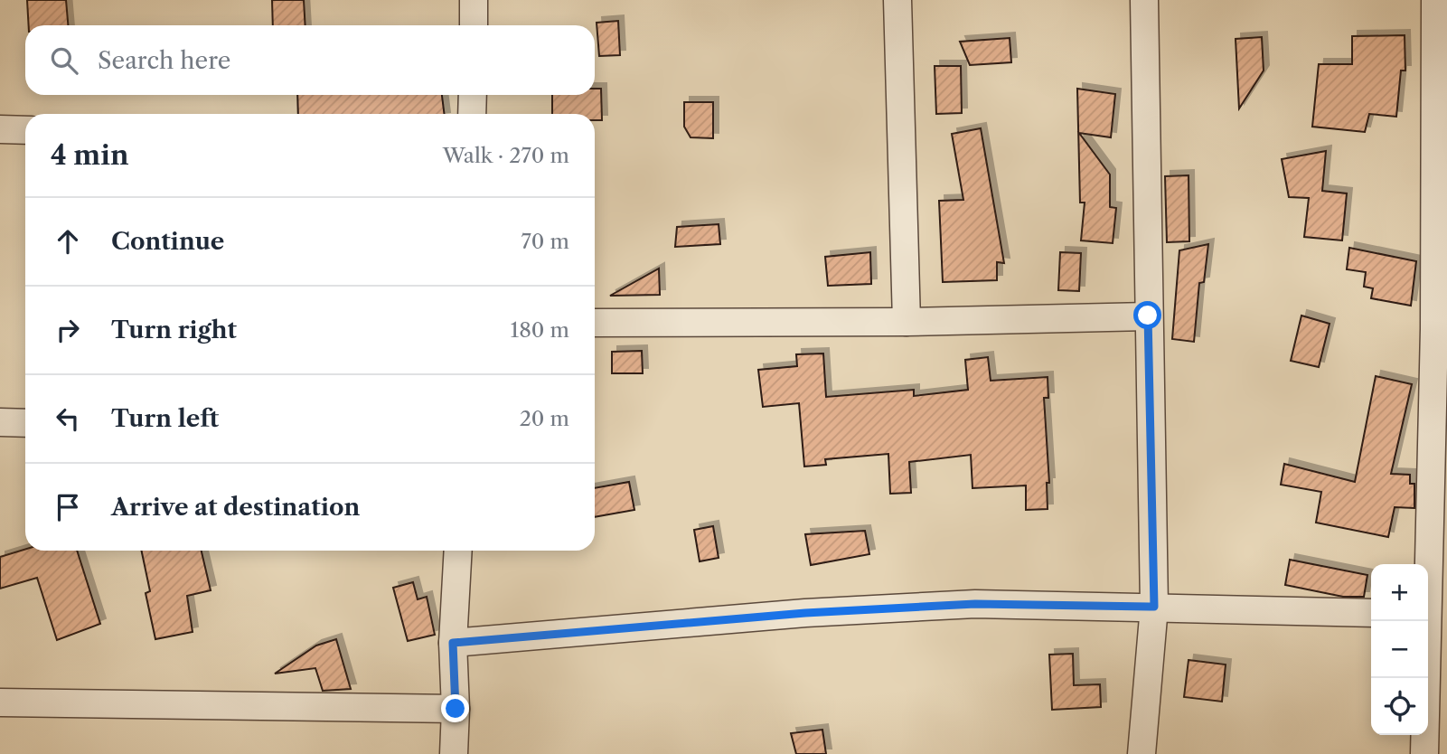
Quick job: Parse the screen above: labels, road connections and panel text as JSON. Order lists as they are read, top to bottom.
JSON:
{
  "page": {
    "search": "Search here",
    "heading": ["4 min", "Walk · 270 m"],
    "list": [
      ["Continue", "70 m"],
      ["Turn right", "180 m"],
      ["Turn left", "20 m"],
      "Arrive at destination"
    ],
    "map_buttons": ["+", "−"]
  }
}
